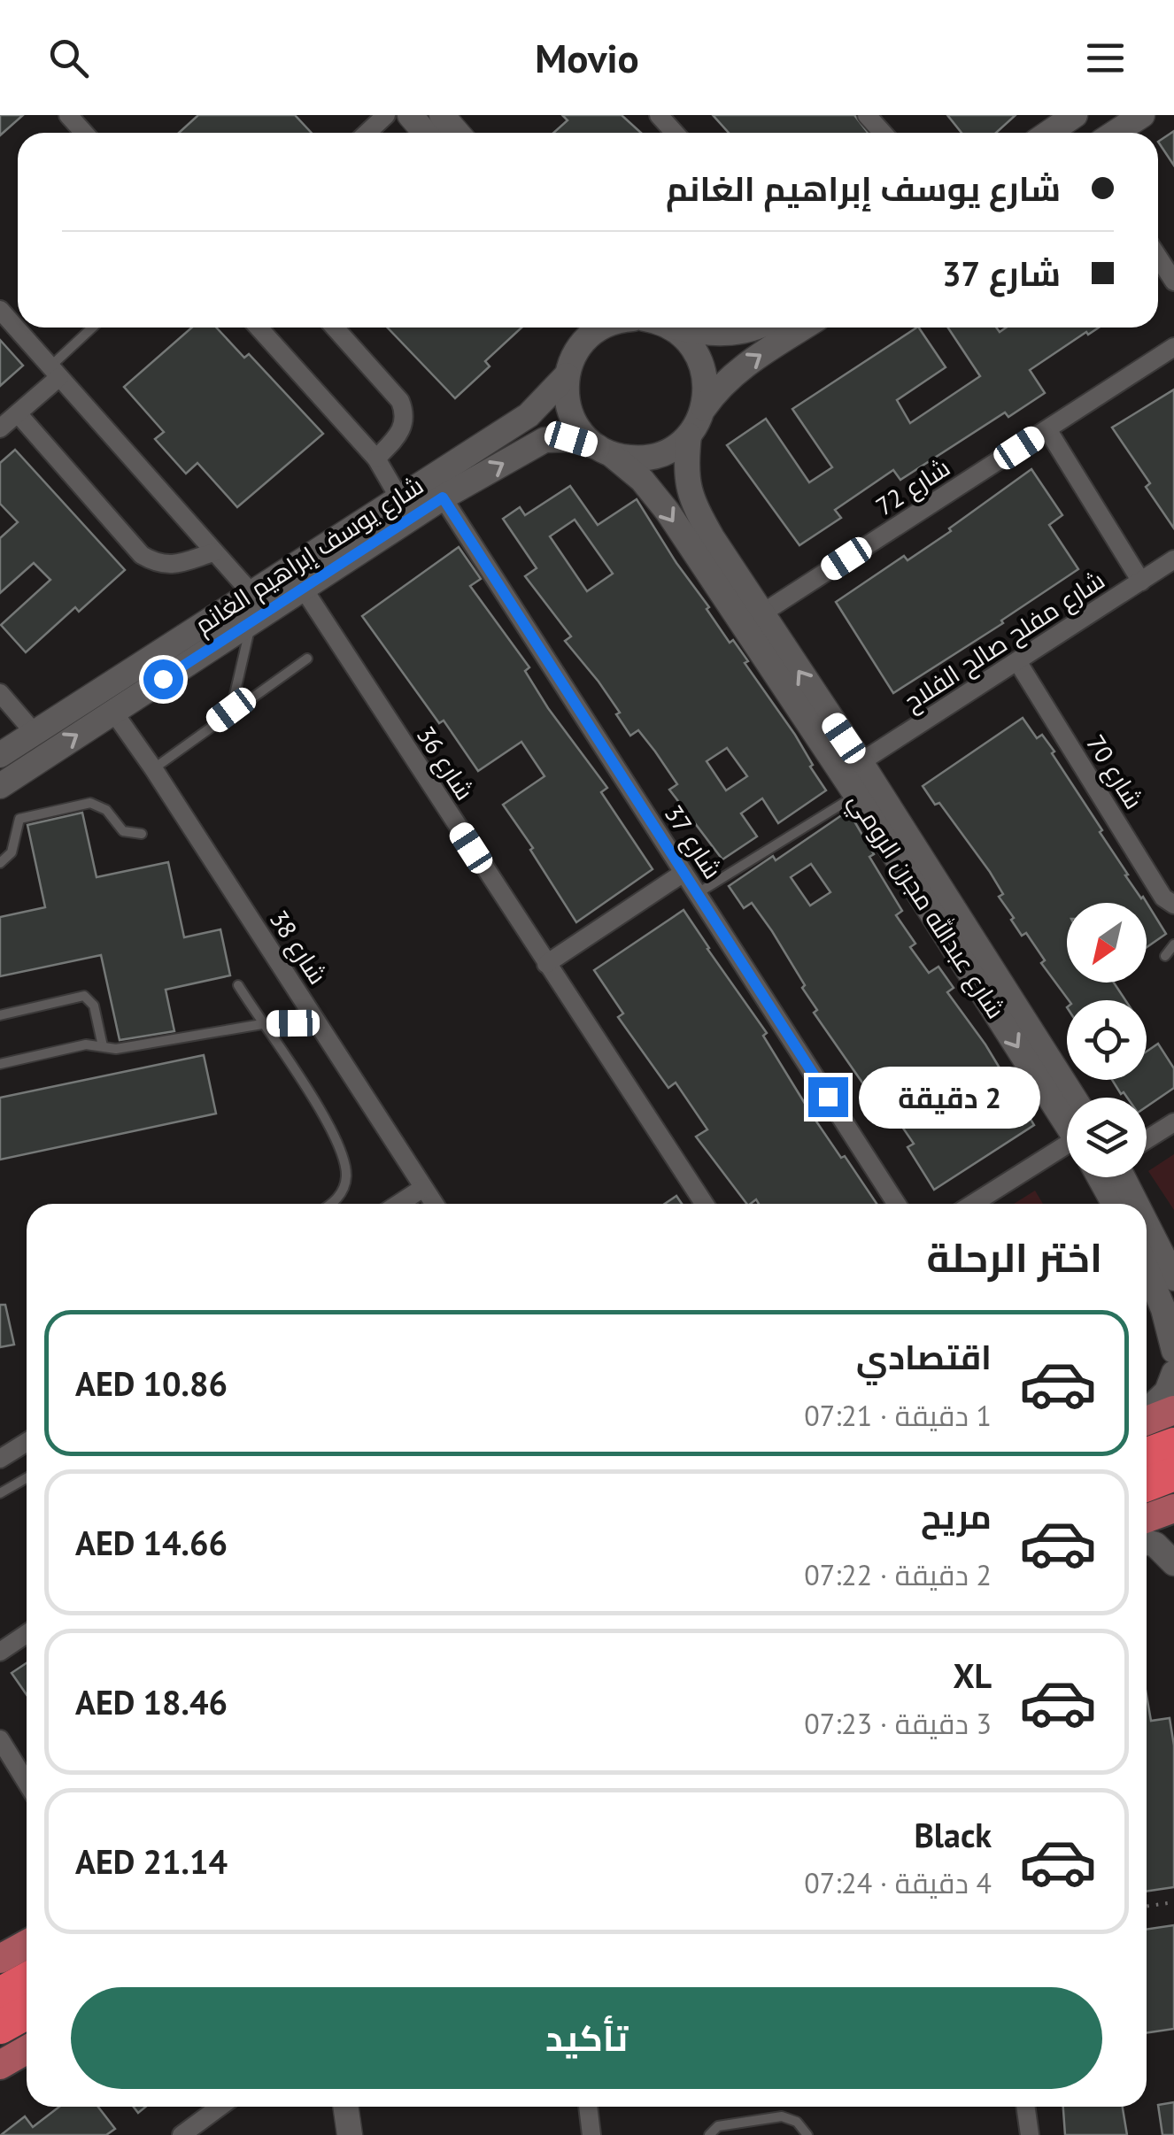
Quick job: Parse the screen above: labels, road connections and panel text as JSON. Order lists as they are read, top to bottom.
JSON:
{
  "streets": {
    "main road": ["شارع يوسف إبراهيم الغانم", "شارع عبدالله مجرن الرومي"],
    "street": [
      "شارع 72",
      "شارع مفلح صالح الفلاح",
      "شارع 36",
      "شارع 70",
      "شارع 37",
      "شارع 38"
    ]
  },
  "crossings": [
    ["شارع 72", "شارع عبدالله مجرن الرومي"],
    ["شارع يوسف إبراهيم الغانم", "شارع 36"],
    ["شارع يوسف إبراهيم الغانم", "شارع 37"],
    ["شارع يوسف إبراهيم الغانم", "شارع عبدالله مجرن الرومي"],
    ["شارع يوسف إبراهيم الغانم", "شارع 38"],
    ["شارع مفلح صالح الفلاح", "شارع 70"],
    ["شارع مفلح صالح الفلاح", "شارع عبدالله مجرن الرومي"]
  ],
  "north": "bottom left",
  "page": {
    "header": "Movio",
    "banner": ["شارع يوسف إبراهيم الغانم", "شارع 37"],
    "bubble": "2 دقيقة",
    "heading": "اختر الرحلة",
    "list": [
      {
        "name": "اقتصادي",
        "note": "1 دقيقة · 07:21",
        "value": "AED 10.86"
      },
      {
        "name": "مريح",
        "note": "2 دقيقة · 07:22",
        "value": "AED 14.66"
      },
      {
        "name": "XL",
        "note": "3 دقيقة · 07:23",
        "value": "AED 18.46"
      },
      {
        "name": "Black",
        "note": "4 دقيقة · 07:24",
        "value": "AED 21.14"
      }
    ],
    "buttons": "تأكيد"
  }
}
